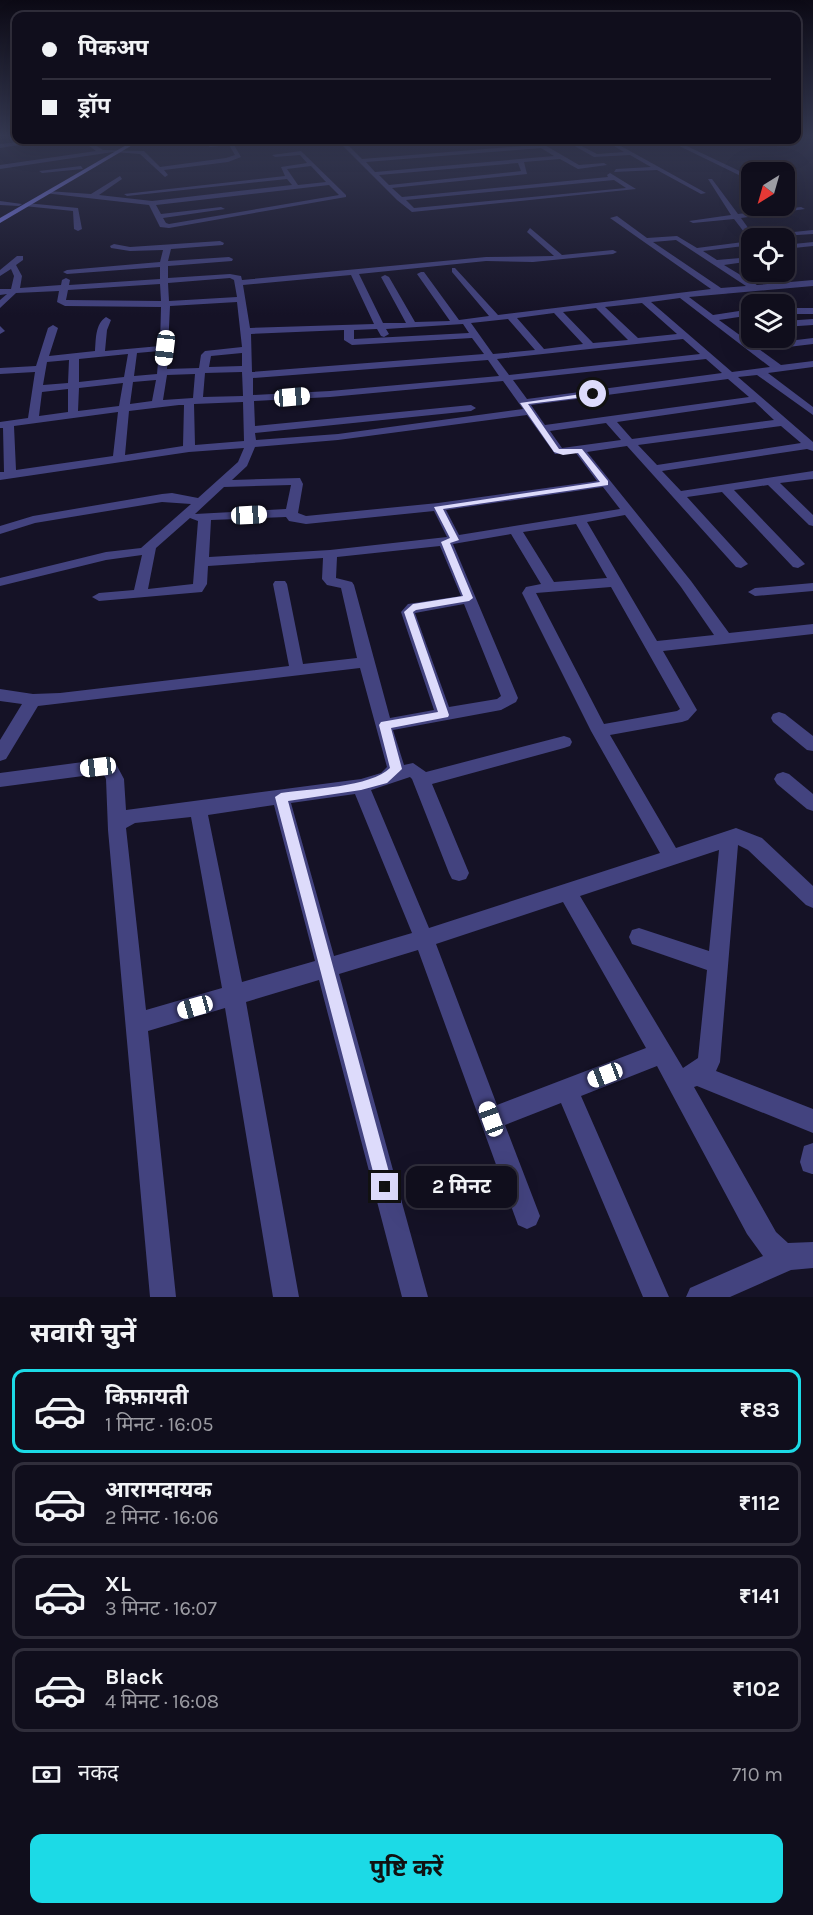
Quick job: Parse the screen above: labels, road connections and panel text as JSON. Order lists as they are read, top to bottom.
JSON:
{
  "north": "bottom left",
  "page": {
    "banner": ["पिकअप", "ड्रॉप"],
    "bubble": "2 मिनट",
    "heading": "सवारी चुनें",
    "list": [
      {
        "name": "किफ़ायती",
        "note": "1 मिनट · 16:05",
        "value": "₹83"
      },
      {
        "name": "आरामदायक",
        "note": "2 मिनट · 16:06",
        "value": "₹112"
      },
      {
        "name": "XL",
        "note": "3 मिनट · 16:07",
        "value": "₹141"
      },
      {
        "name": "Black",
        "note": "4 मिनट · 16:08",
        "value": "₹102"
      }
    ],
    "pay": ["नकद", "710 m"],
    "buttons": "पुष्टि करें"
  }
}
